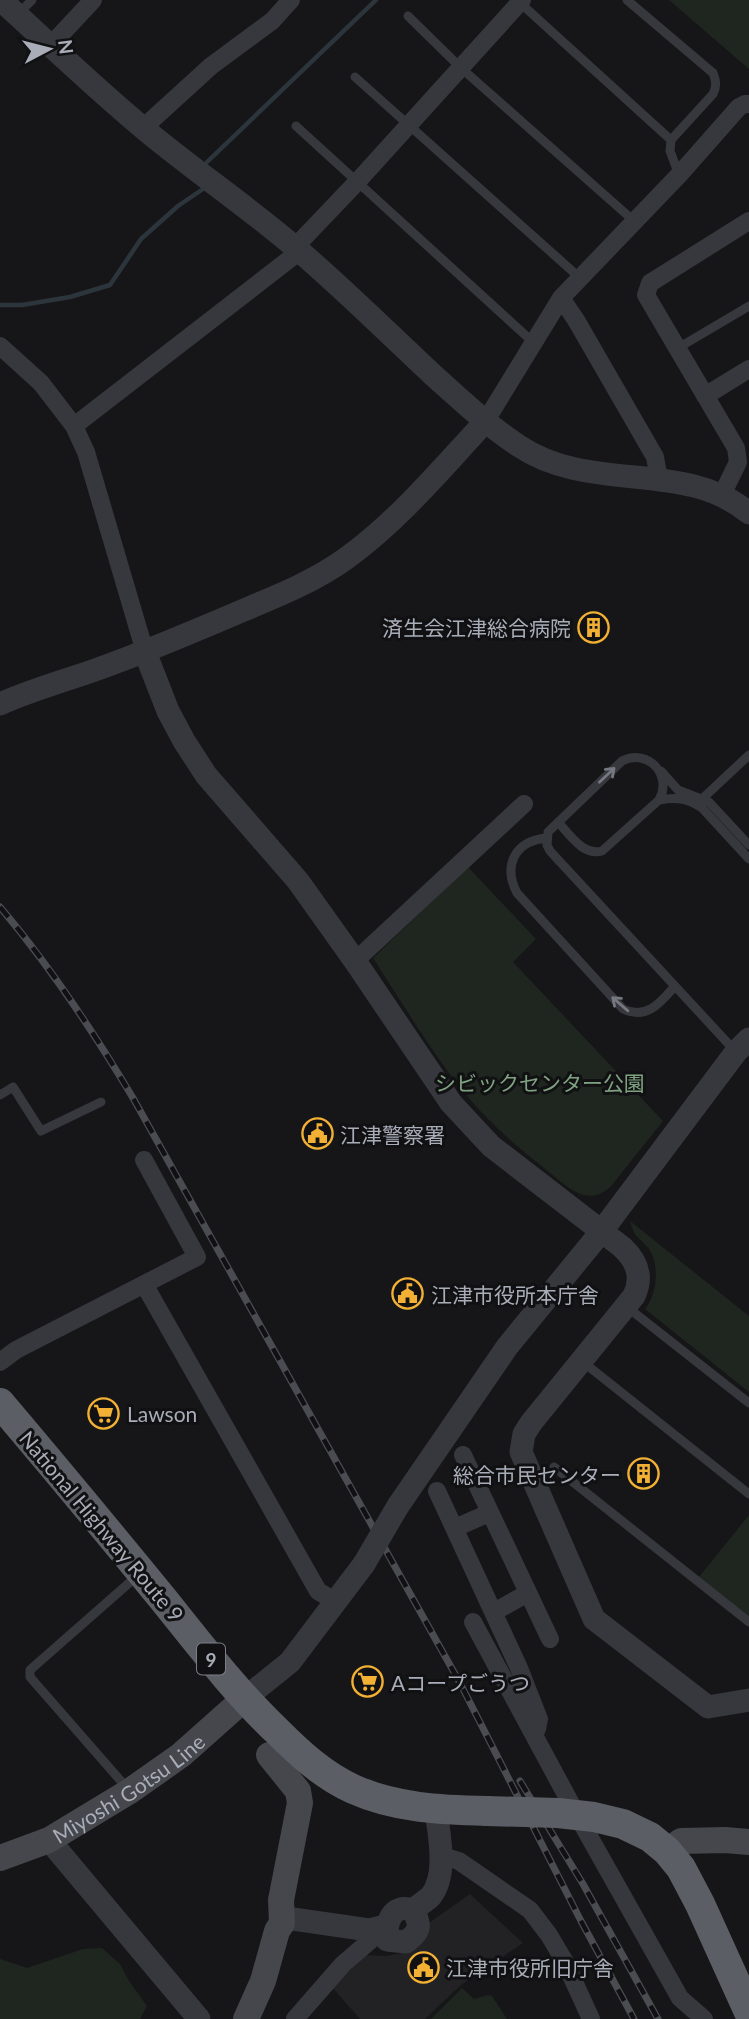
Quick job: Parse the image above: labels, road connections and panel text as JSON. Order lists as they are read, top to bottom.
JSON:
{
  "streets": {
    "highway": ["National Highway Route 9", "9"],
    "main road": ["Miyoshi Gotsu Line"]
  },
  "crossings": [
    ["National Highway Route 9", "Miyoshi Gotsu Line"]
  ],
  "parks": ["シビックセンター公園"],
  "places": {
    "building": ["済生会江津総合病院", "総合市民センター"],
    "public building": ["江津警察署", "江津市役所本庁舎", "江津市役所旧庁舎"],
    "supermarket": ["Lawson", "Aコープごうつ"]
  },
  "north": "right"
}
